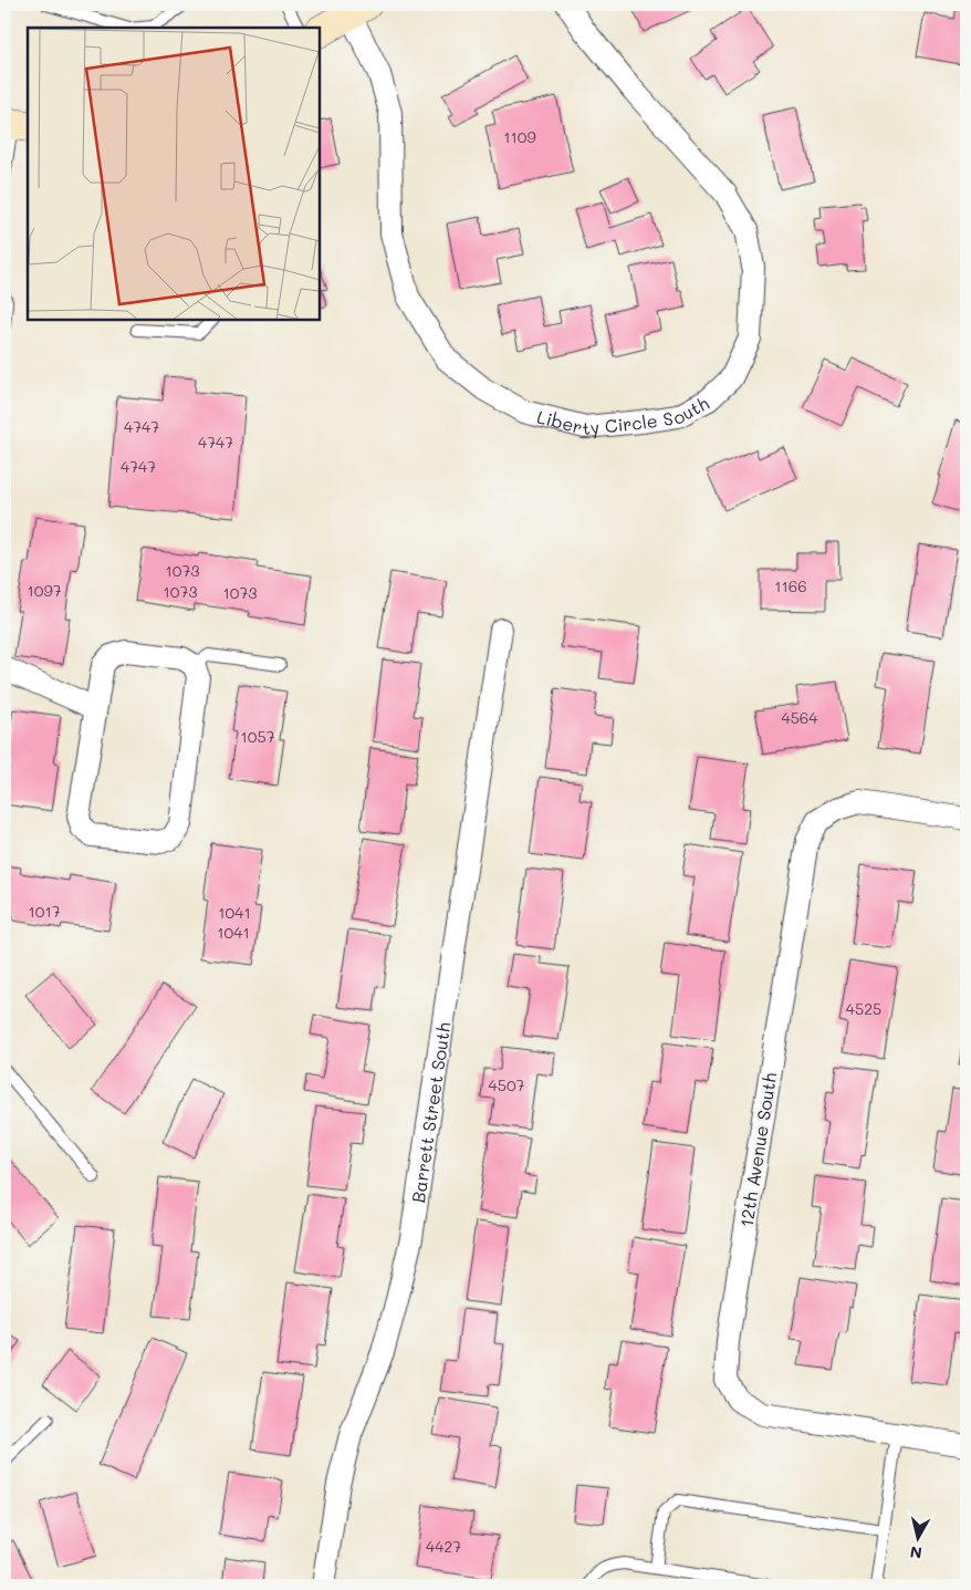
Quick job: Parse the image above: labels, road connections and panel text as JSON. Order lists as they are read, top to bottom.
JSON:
{
  "streets": {
    "street": ["Liberty Circle South", "Barrett Street South", "12th Avenue South"]
  },
  "house_numbers": [
    "1109",
    "4747",
    "4747",
    "4747",
    "1073",
    "1166",
    "1097",
    "1073",
    "1073",
    "4564",
    "1057",
    "1017",
    "1041",
    "1041",
    "4525",
    "4507",
    "4427"
  ],
  "north": "bottom"
}
